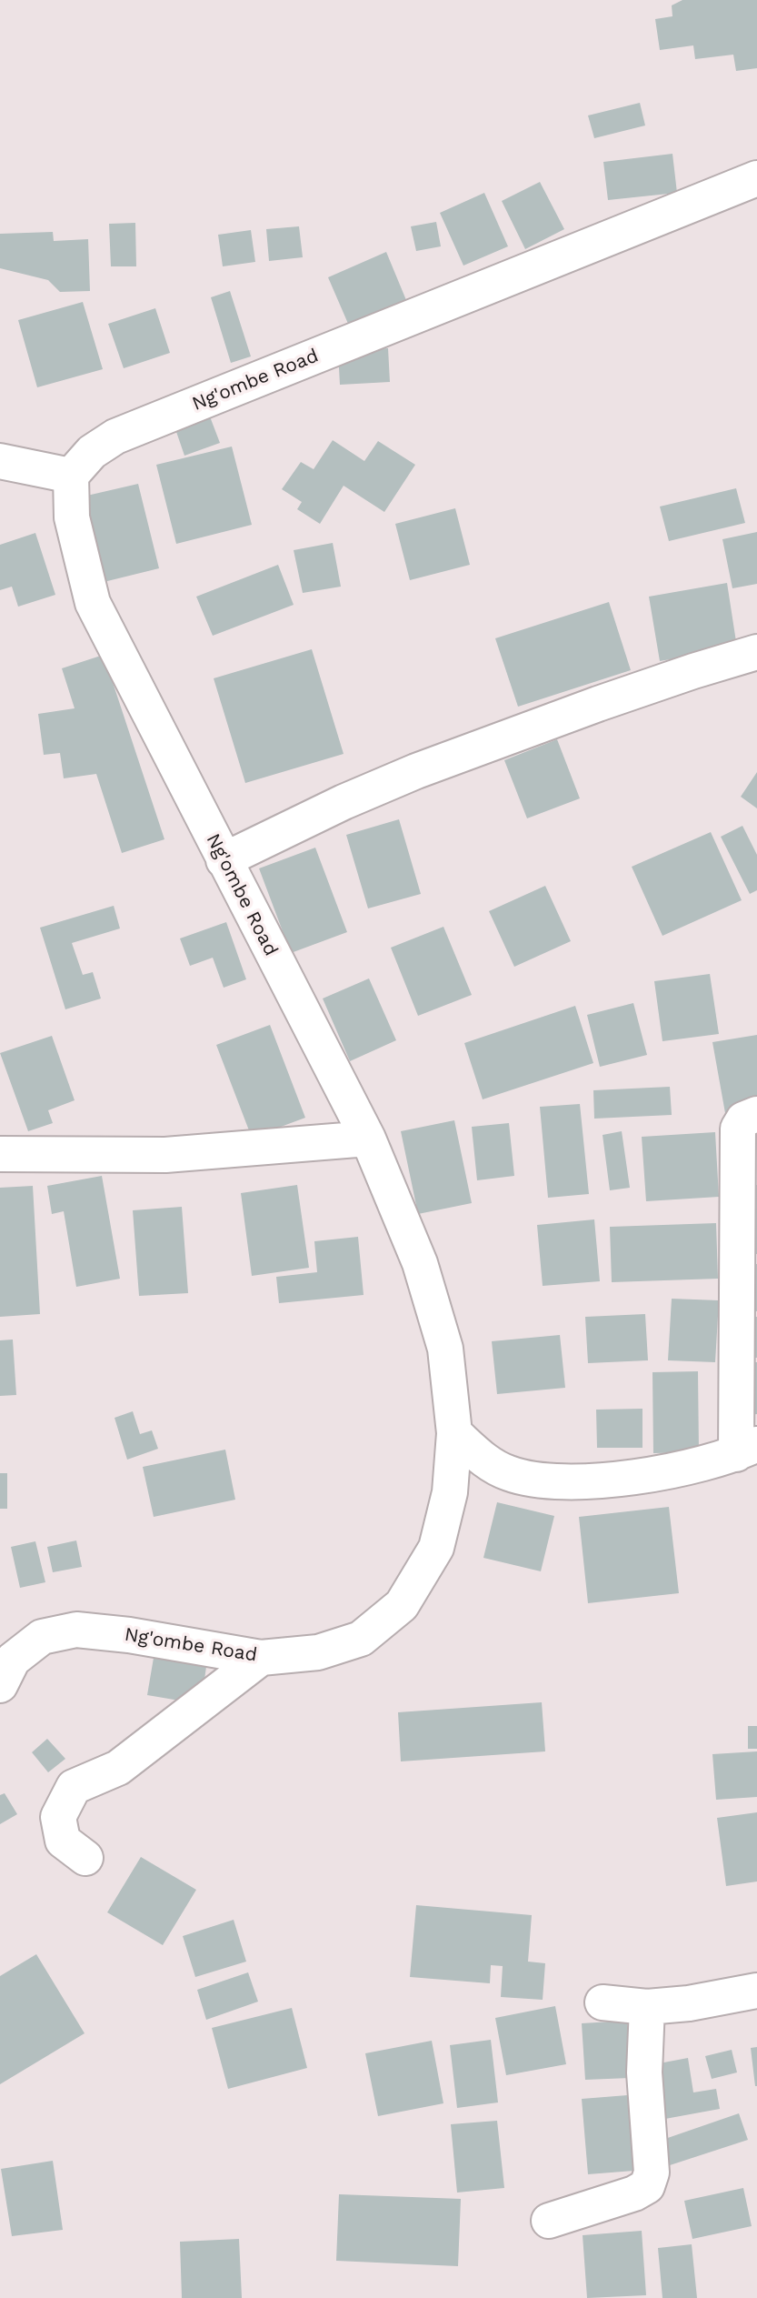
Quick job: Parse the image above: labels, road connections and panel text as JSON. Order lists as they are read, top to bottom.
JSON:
{
  "streets": {
    "street": ["Ng'ombe Road"]
  }
}
